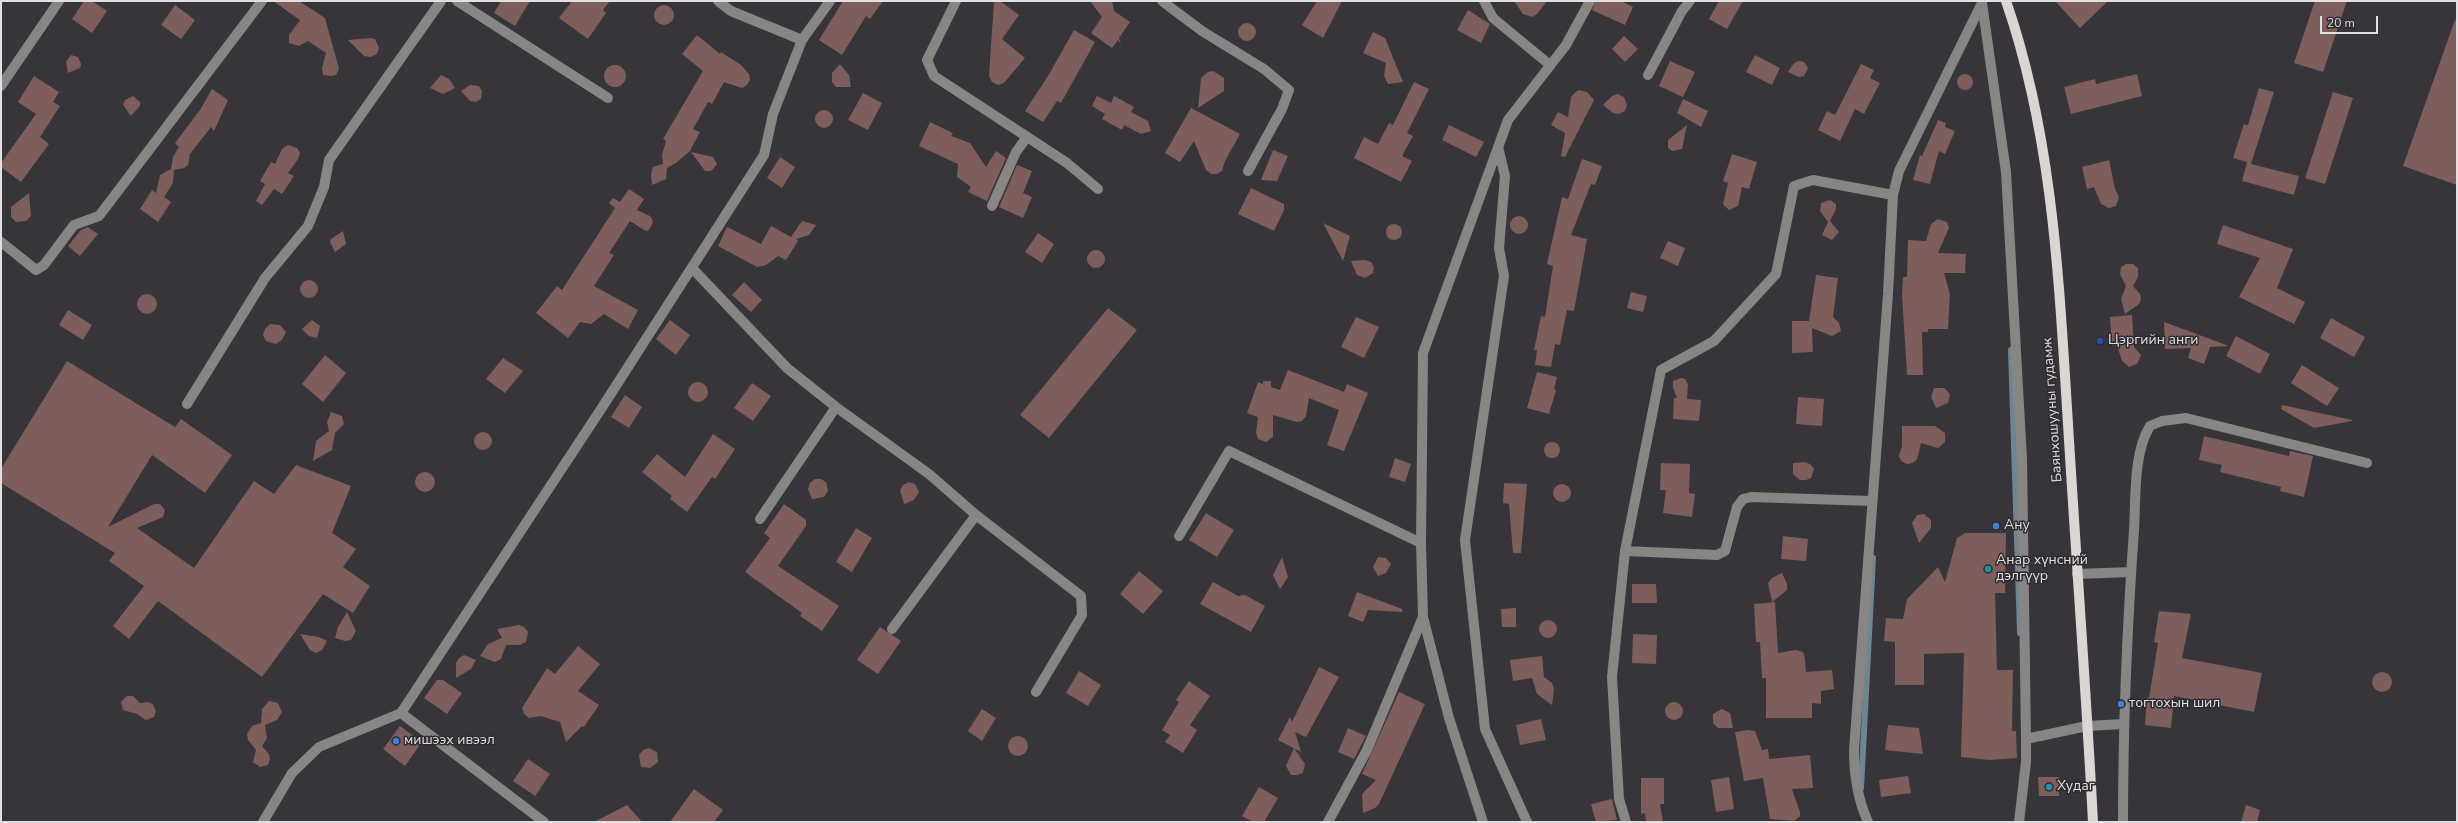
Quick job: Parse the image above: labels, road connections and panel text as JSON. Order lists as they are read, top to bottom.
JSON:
{
  "streets": {
    "main road": ["Баянхошууны гудамж"]
  },
  "places": [
    "Цэргийн анги",
    "Ану",
    "Анар хүнсний дэлгүүр",
    "тогтохын шил",
    "мишээх ивээл",
    "Худаг"
  ],
  "scale_bar": "20 m"
}
